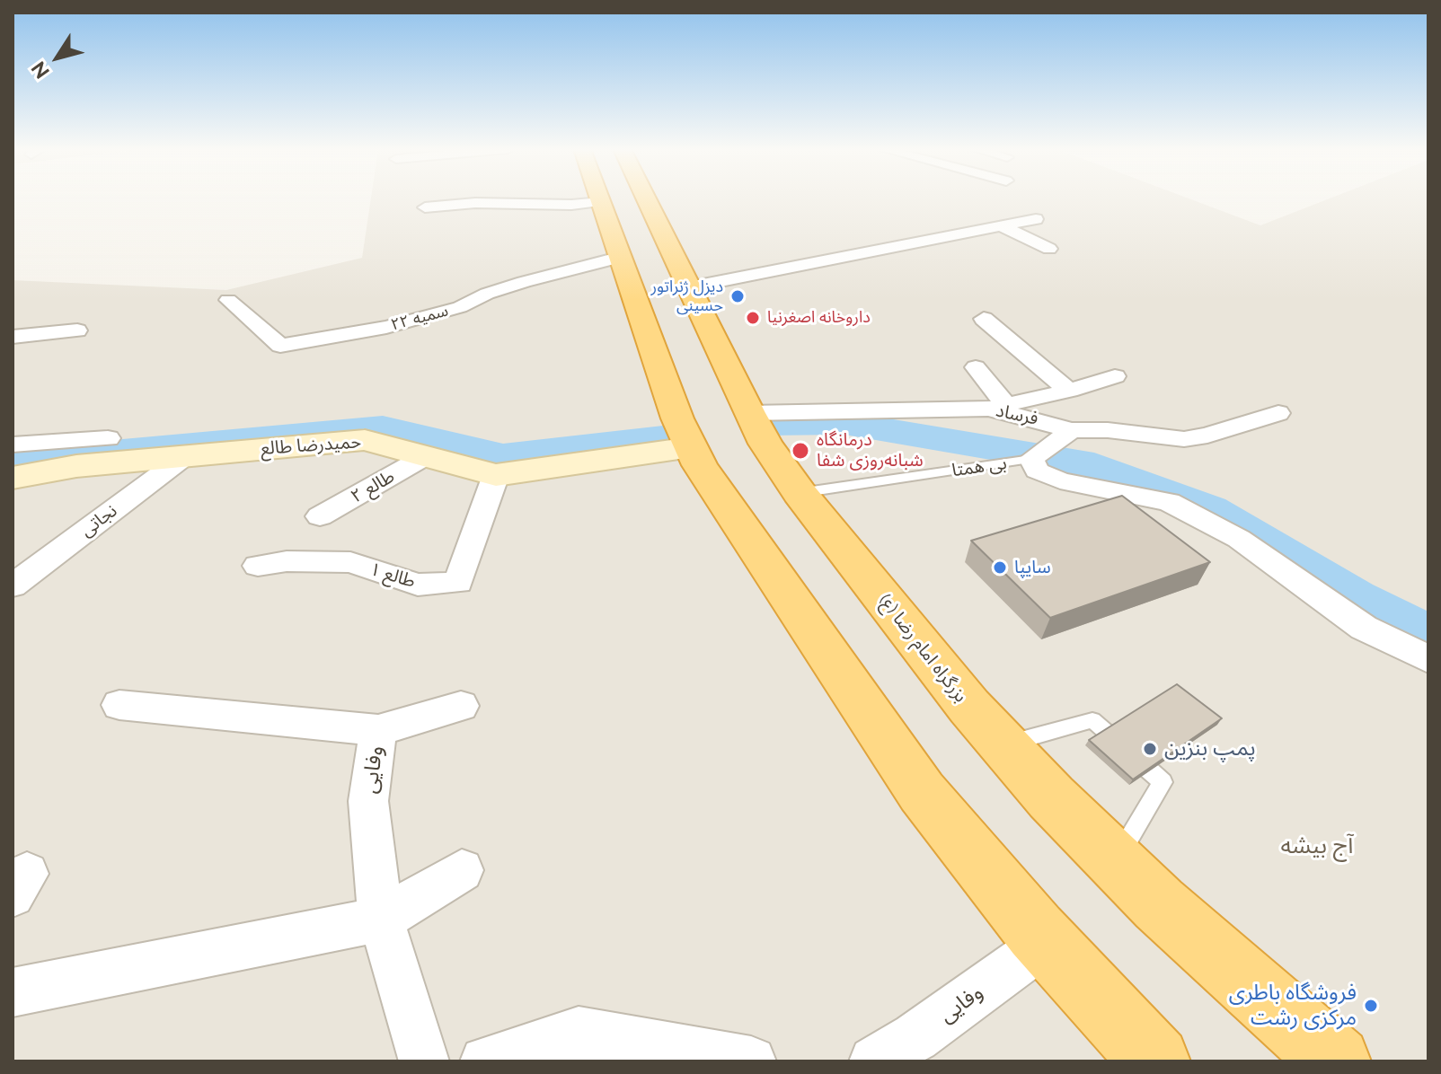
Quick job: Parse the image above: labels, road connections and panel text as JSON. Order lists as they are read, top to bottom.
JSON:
{
  "streets": {
    "highway": ["بزرگراه امام رضا (ع)"],
    "main road": ["حمیدرضا طالع"],
    "street": [
      "سمیه ۲۲",
      "فرساد",
      "طالع ۲",
      "نجاتی",
      "طالع ۱",
      "وفایی"
    ],
    "lane": ["بی همتا"]
  },
  "crossings": [
    ["فرساد", "بزرگراه امام رضا (ع)"],
    ["حمیدرضا طالع", "طالع ۲"],
    ["حمیدرضا طالع", "نجاتی"],
    ["حمیدرضا طالع", "طالع ۱"],
    ["بی همتا", "بزرگراه امام رضا (ع)"]
  ],
  "districts": ["آج بیشه"],
  "places": [
    "دیزل ژنراتور حسینی",
    "داروخانه اصغرنیا",
    "درمانگاه شبانه‌روزی شفا",
    "سایپا",
    "پمپ بنزین",
    "فروشگاه باطری مرکزی رشت"
  ],
  "north": "bottom left"
}
